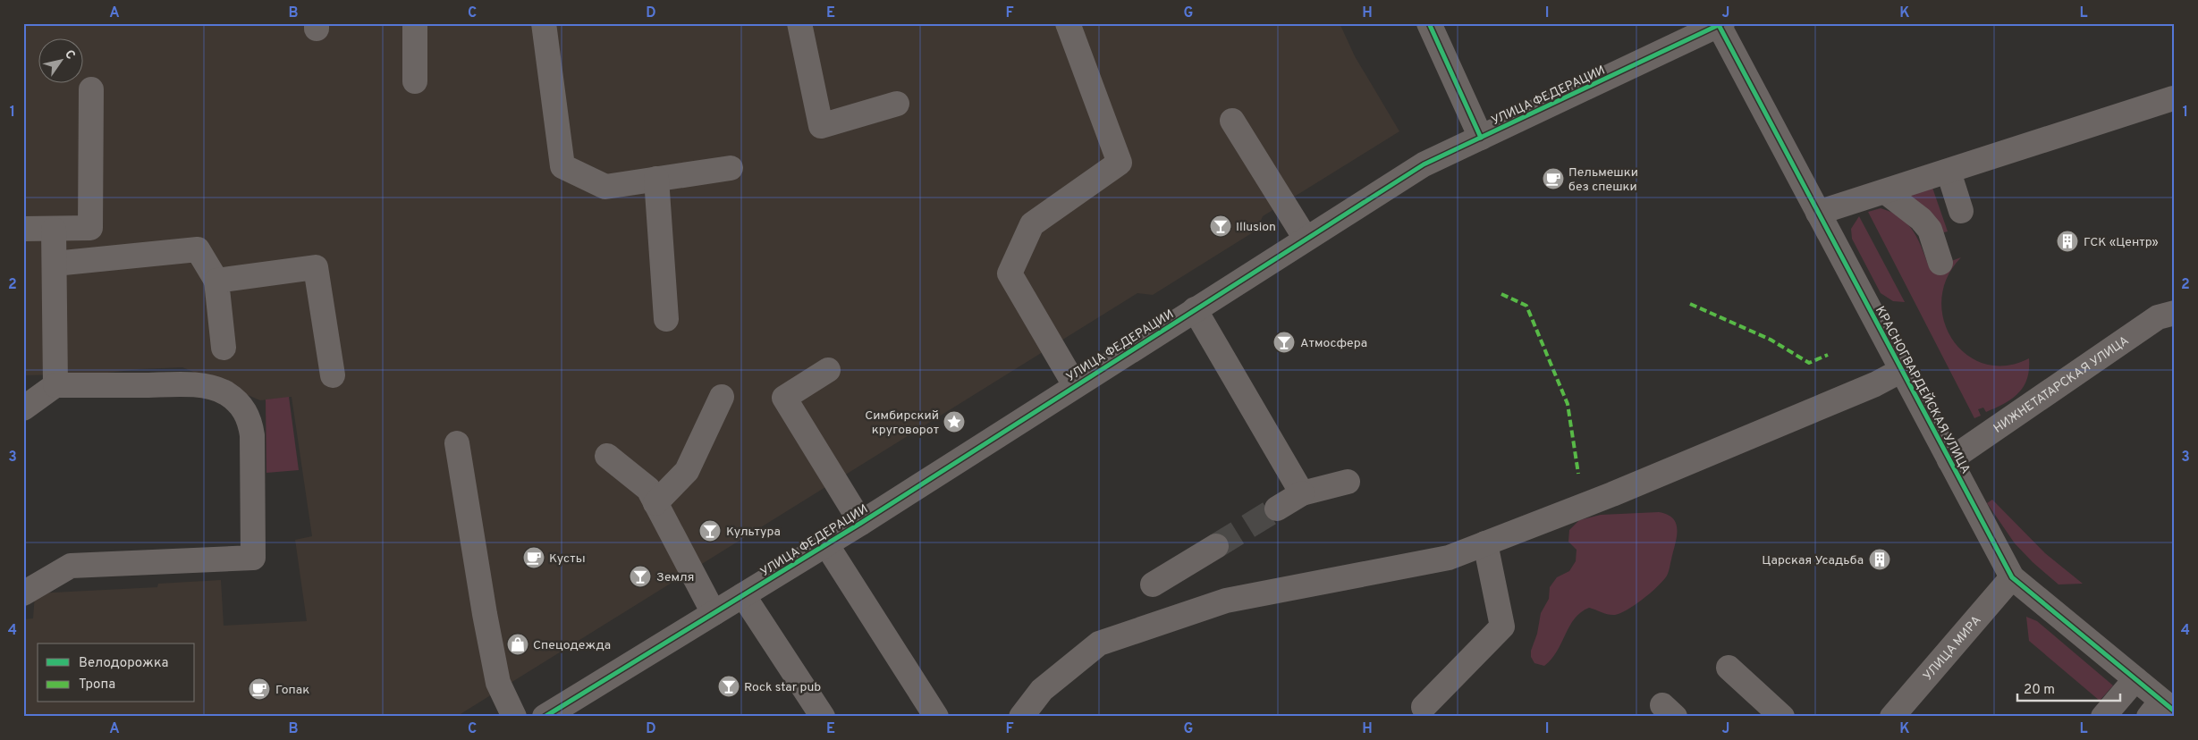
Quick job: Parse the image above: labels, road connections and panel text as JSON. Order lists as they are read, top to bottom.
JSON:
{
  "streets": {
    "street": [
      "УЛИЦА ФЕДЕРАЦИИ",
      "НИЖНЕТАТАРСКАЯ УЛИЦА",
      "КРАСНОГВАРДЕЙСКАЯ УЛИЦА",
      "УЛИЦА МИРА"
    ]
  },
  "crossings": [
    ["УЛИЦА ФЕДЕРАЦИИ", "КРАСНОГВАРДЕЙСКАЯ УЛИЦА"],
    ["НИЖНЕТАТАРСКАЯ УЛИЦА", "КРАСНОГВАРДЕЙСКАЯ УЛИЦА"],
    ["КРАСНОГВАРДЕЙСКАЯ УЛИЦА", "УЛИЦА МИРА"]
  ],
  "places": {
    "cafe": ["Пельмешки без спешки", "Кусты", "Гопак"],
    "bar": [
      "Illusion",
      "Атмосфера",
      "Культура",
      "Земля",
      "Rock star pub"
    ],
    "building": ["ГСК «Центр»", "Царская Усадьба"],
    "place": ["Симбирский круговорот"],
    "shop": ["Спецодежда"]
  },
  "legend": ["Велодорожка", "Тропа"],
  "scale_bar": "20 m",
  "north": "top right",
  "grid": {
    "columns": [
      "A",
      "B",
      "C",
      "D",
      "E",
      "F",
      "G",
      "H",
      "I",
      "J",
      "K",
      "L"
    ],
    "rows": [
      "1",
      "2",
      "3",
      "4"
    ]
  }
}
